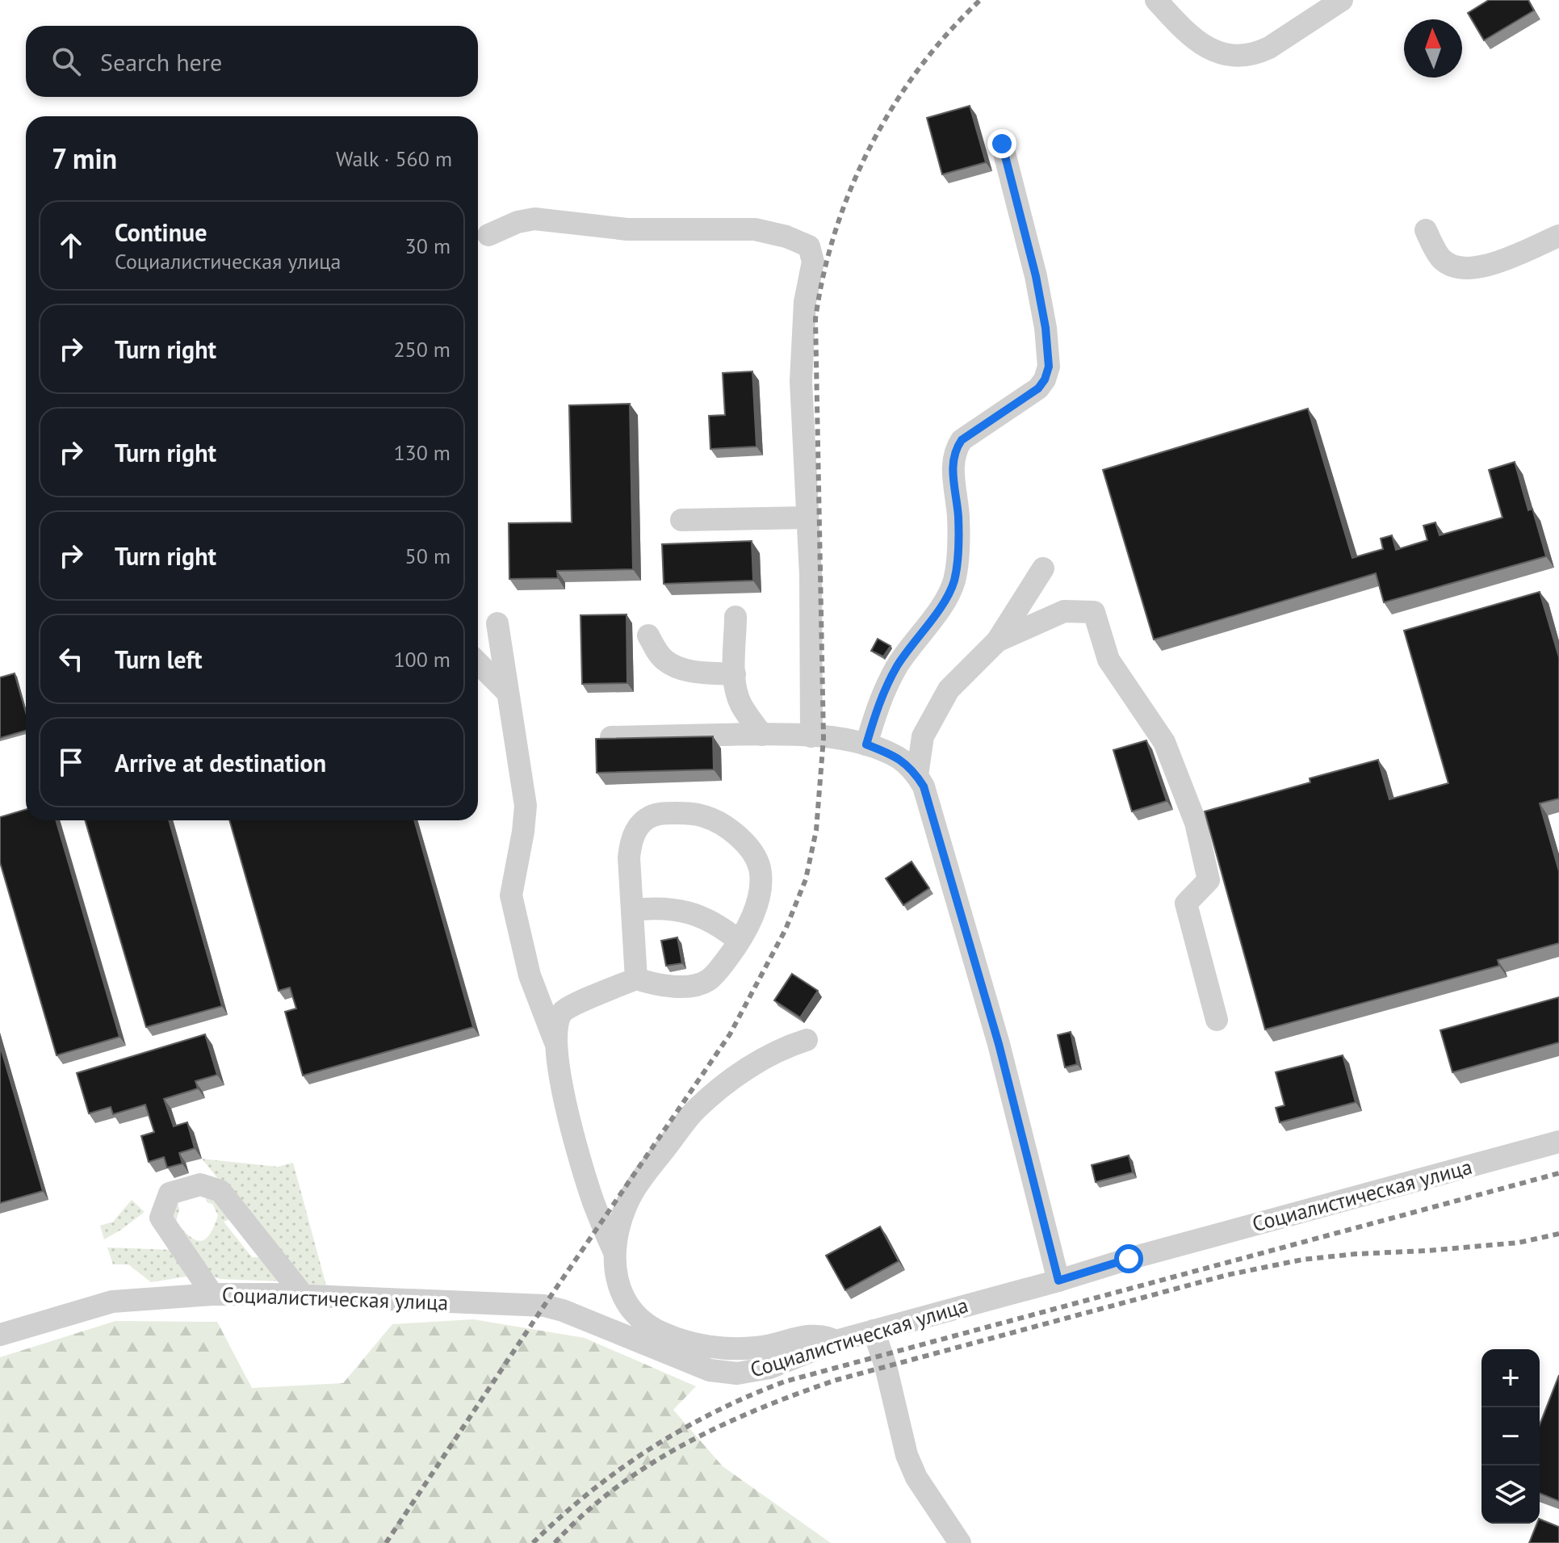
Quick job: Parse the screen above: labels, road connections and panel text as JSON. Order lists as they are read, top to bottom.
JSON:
{
  "streets": {
    "street": ["Социалистическая улица"]
  },
  "north": "top",
  "page": {
    "search": "Search here",
    "heading": ["7 min", "Walk · 560 m"],
    "list": [
      ["Continue", "Социалистическая улица", "30 m"],
      ["Turn right", "250 m"],
      ["Turn right", "130 m"],
      ["Turn right", "50 m"],
      ["Turn left", "100 m"],
      "Arrive at destination"
    ],
    "map_buttons": ["+", "−"]
  }
}
